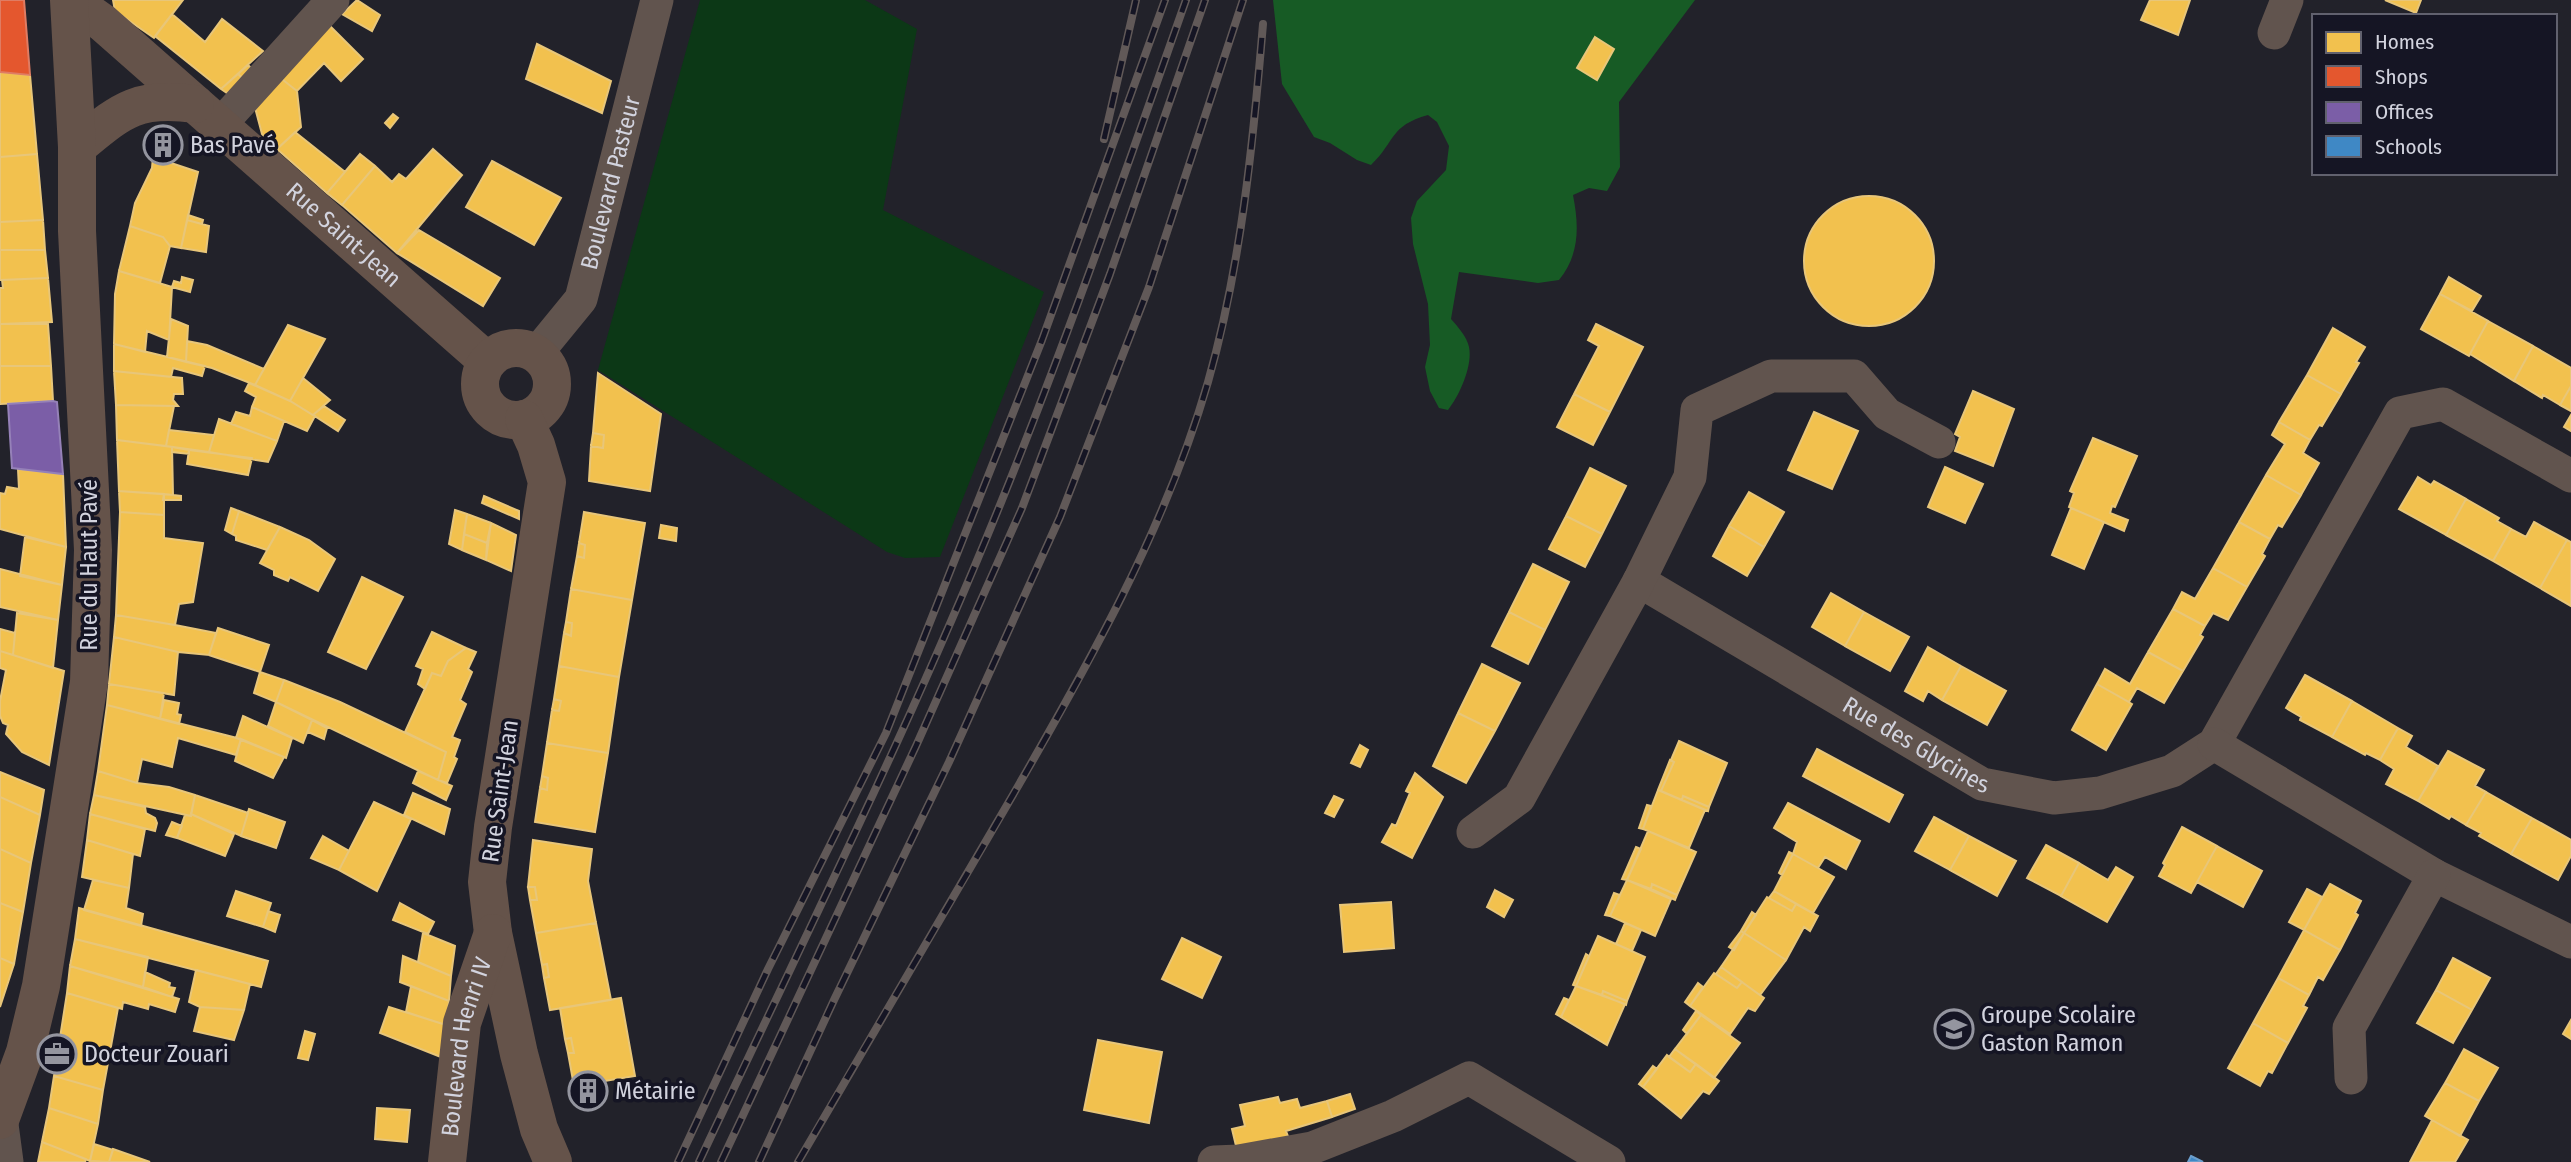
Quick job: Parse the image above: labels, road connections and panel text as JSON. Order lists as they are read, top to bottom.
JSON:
{
  "streets": {
    "street": [
      "Boulevard Pasteur",
      "Rue Saint-Jean",
      "Rue du Haut Pavé",
      "Rue des Glycines",
      "Boulevard Henri IV"
    ]
  },
  "crossings": [
    ["Boulevard Pasteur", "Rue Saint-Jean"],
    ["Rue Saint-Jean", "Rue du Haut Pavé"],
    ["Rue Saint-Jean", "Boulevard Henri IV"]
  ],
  "places": {
    "building": ["Bas Pavé", "Métairie"],
    "school or university": ["Groupe Scolaire Gaston Ramon"],
    "office": ["Docteur Zouari"]
  },
  "legend": [
    "Homes",
    "Shops",
    "Offices",
    "Schools"
  ]
}
